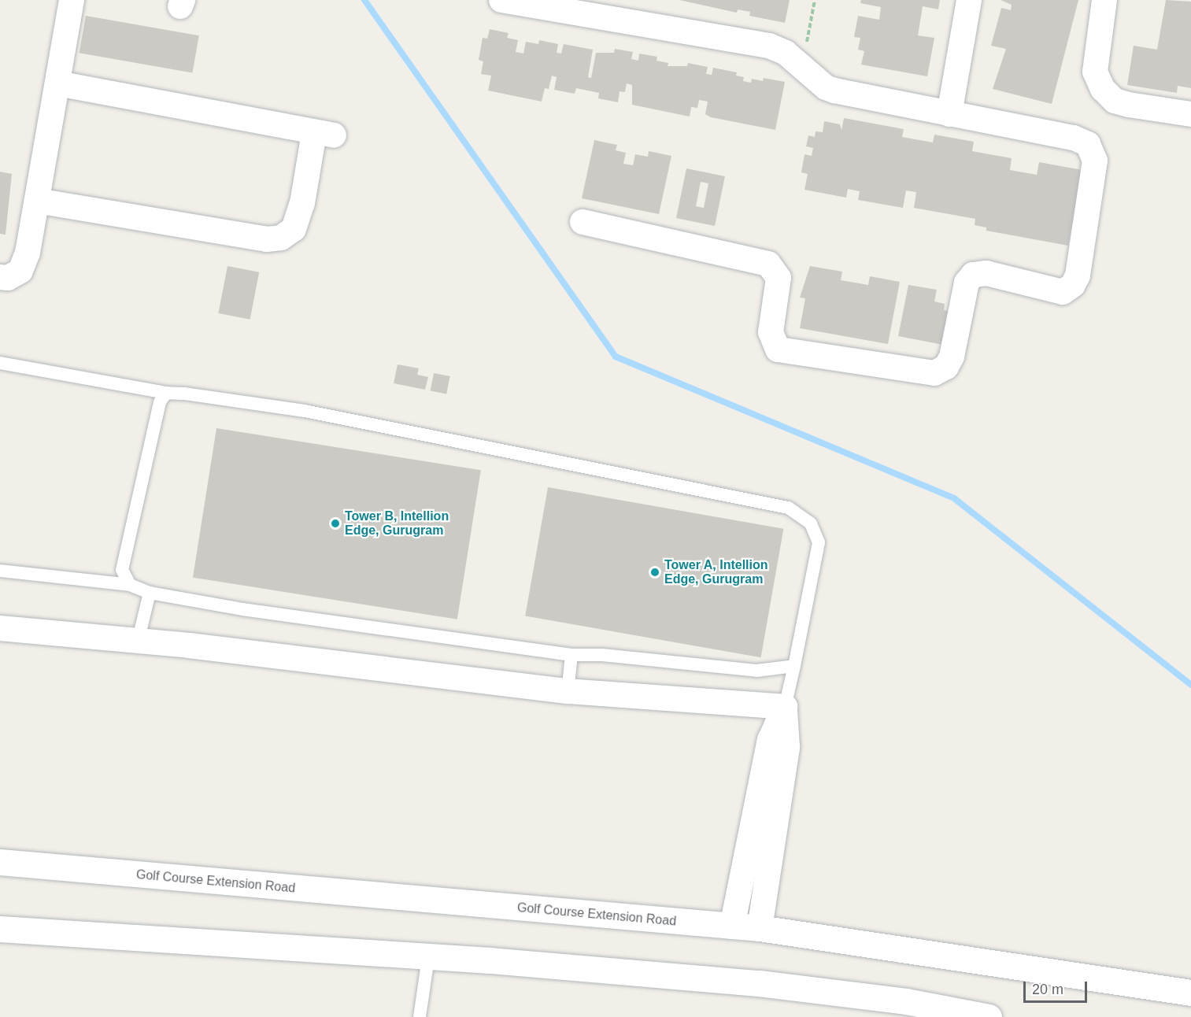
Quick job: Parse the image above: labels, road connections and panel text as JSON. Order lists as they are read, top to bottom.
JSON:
{
  "streets": {
    "main road": ["Golf Course Extension Road"]
  },
  "places": ["Tower B, Intellion Edge, Gurugram", "Tower A, Intellion Edge, Gurugram"],
  "scale_bar": "20 m"
}
